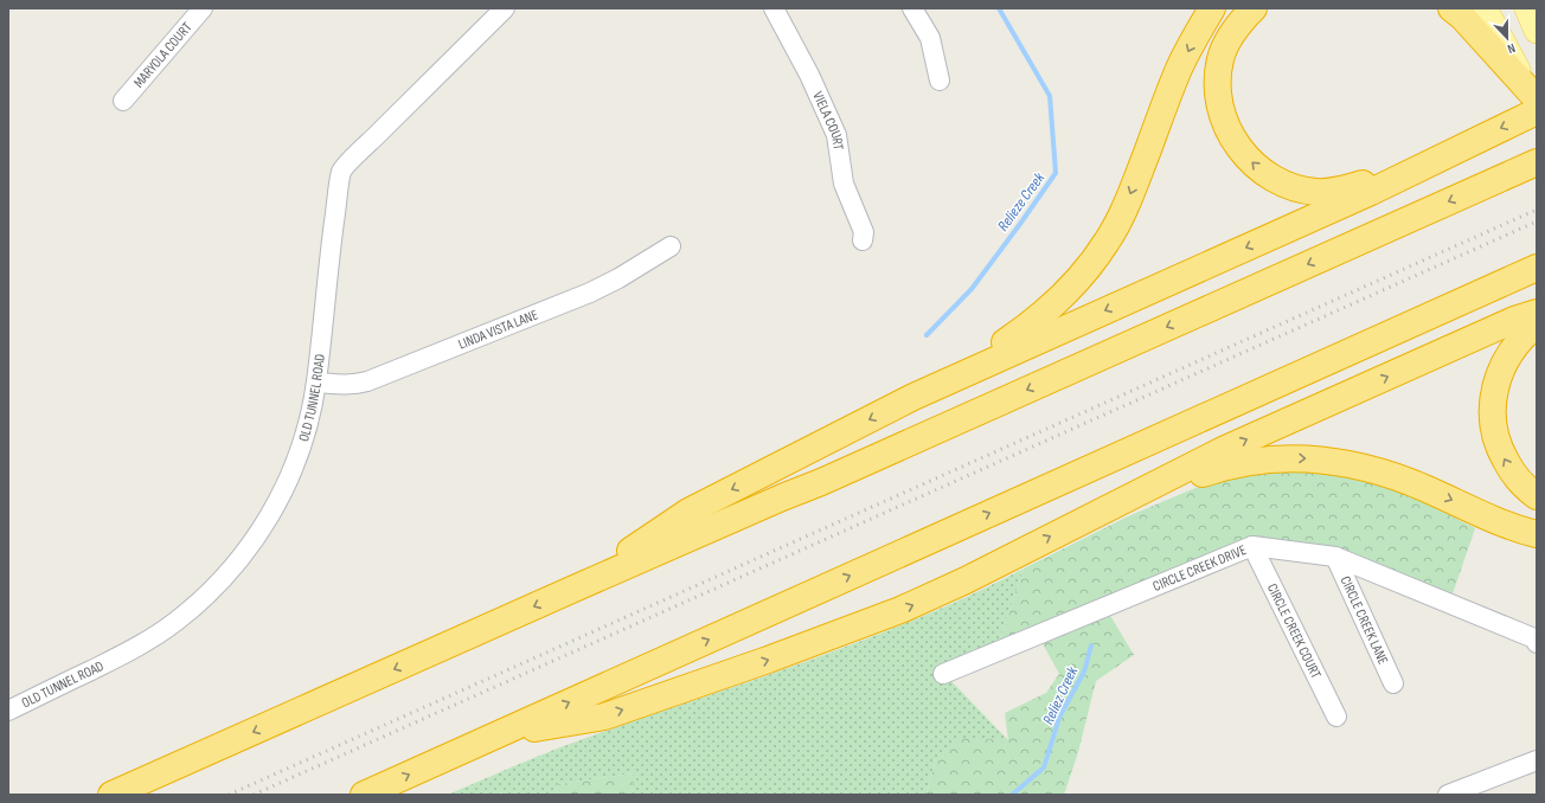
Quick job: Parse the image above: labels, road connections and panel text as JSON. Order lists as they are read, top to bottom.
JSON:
{
  "streets": {
    "street": [
      "MARYOLA COURT",
      "VIELA COURT",
      "LINDA VISTA LANE",
      "OLD TUNNEL ROAD",
      "CIRCLE CREEK DRIVE",
      "CIRCLE CREEK LANE",
      "CIRCLE CREEK COURT"
    ]
  },
  "crossings": [
    ["LINDA VISTA LANE", "OLD TUNNEL ROAD"],
    ["CIRCLE CREEK DRIVE", "CIRCLE CREEK LANE"],
    ["CIRCLE CREEK DRIVE", "CIRCLE CREEK COURT"]
  ],
  "water": ["Relieze Creek", "Reliez Creek"],
  "north": "bottom"
}
